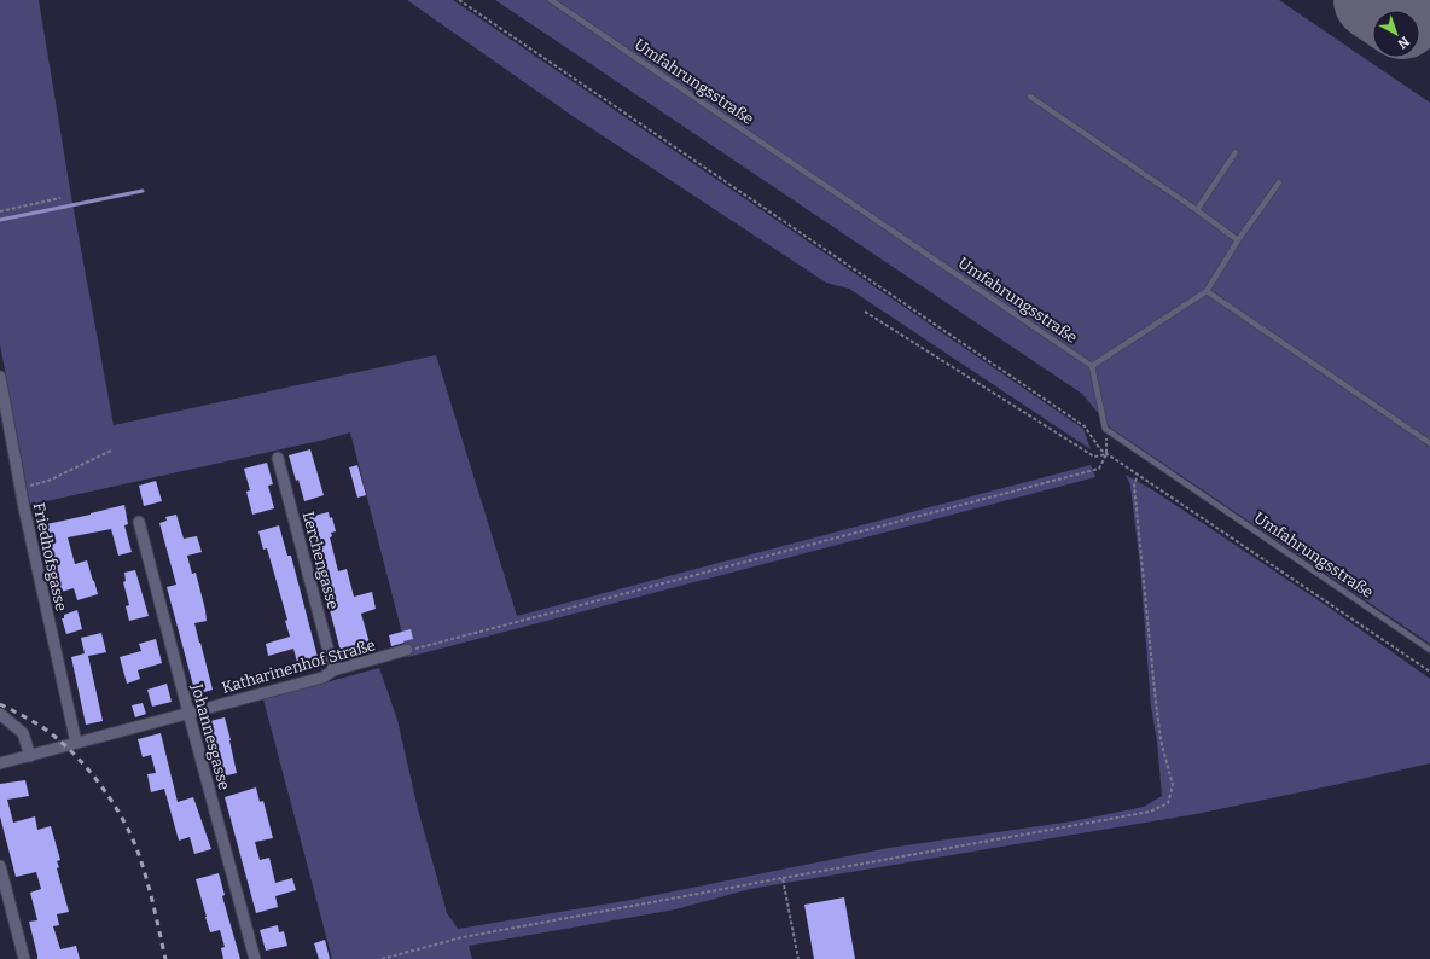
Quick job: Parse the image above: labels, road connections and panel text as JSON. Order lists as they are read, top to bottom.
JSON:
{
  "streets": {
    "street": [
      "Friedhofsgasse",
      "Lerchengasse",
      "Katharinenhof Straße",
      "Johannesgasse"
    ],
    "lane": ["Umfahrungsstraße"]
  },
  "crossings": [
    ["Friedhofsgasse", "Katharinenhof Straße"],
    ["Lerchengasse", "Katharinenhof Straße"],
    ["Katharinenhof Straße", "Johannesgasse"]
  ],
  "north": "bottom right"
}
